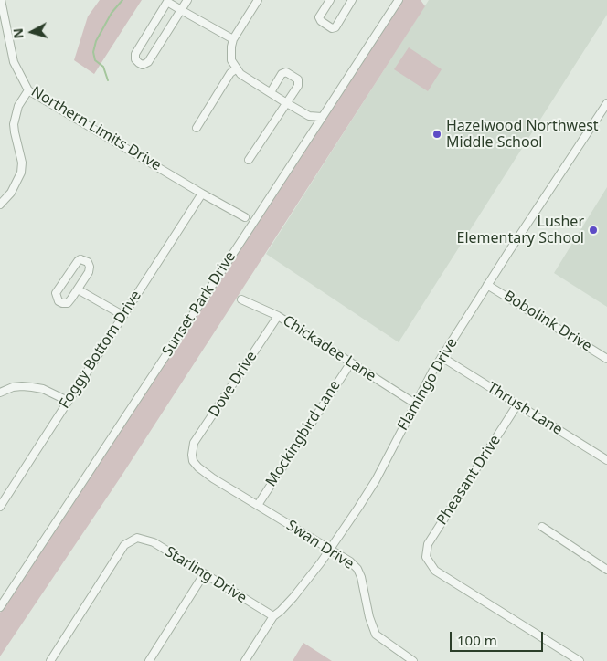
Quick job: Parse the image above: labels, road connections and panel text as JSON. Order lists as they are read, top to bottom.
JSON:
{
  "streets": {
    "street": [
      "Northern Limits Drive",
      "Sunset Park Drive",
      "Bobolink Drive",
      "Chickadee Lane",
      "Foggy Bottom Drive",
      "Dove Drive",
      "Flamingo Drive",
      "Thrush Lane",
      "Mockingbird Lane",
      "Pheasant Drive",
      "Swan Drive",
      "Starling Drive"
    ]
  },
  "crossings": [
    ["Northern Limits Drive", "Foggy Bottom Drive"],
    ["Bobolink Drive", "Flamingo Drive"],
    ["Chickadee Lane", "Dove Drive"],
    ["Chickadee Lane", "Flamingo Drive"],
    ["Chickadee Lane", "Mockingbird Lane"],
    ["Dove Drive", "Swan Drive"],
    ["Flamingo Drive", "Thrush Lane"],
    ["Flamingo Drive", "Swan Drive"],
    ["Flamingo Drive", "Starling Drive"],
    ["Thrush Lane", "Pheasant Drive"],
    ["Mockingbird Lane", "Swan Drive"]
  ],
  "places": ["Hazelwood Northwest Middle School", "Lusher Elementary School"],
  "scale_bar": "100 m",
  "north": "left"
}
